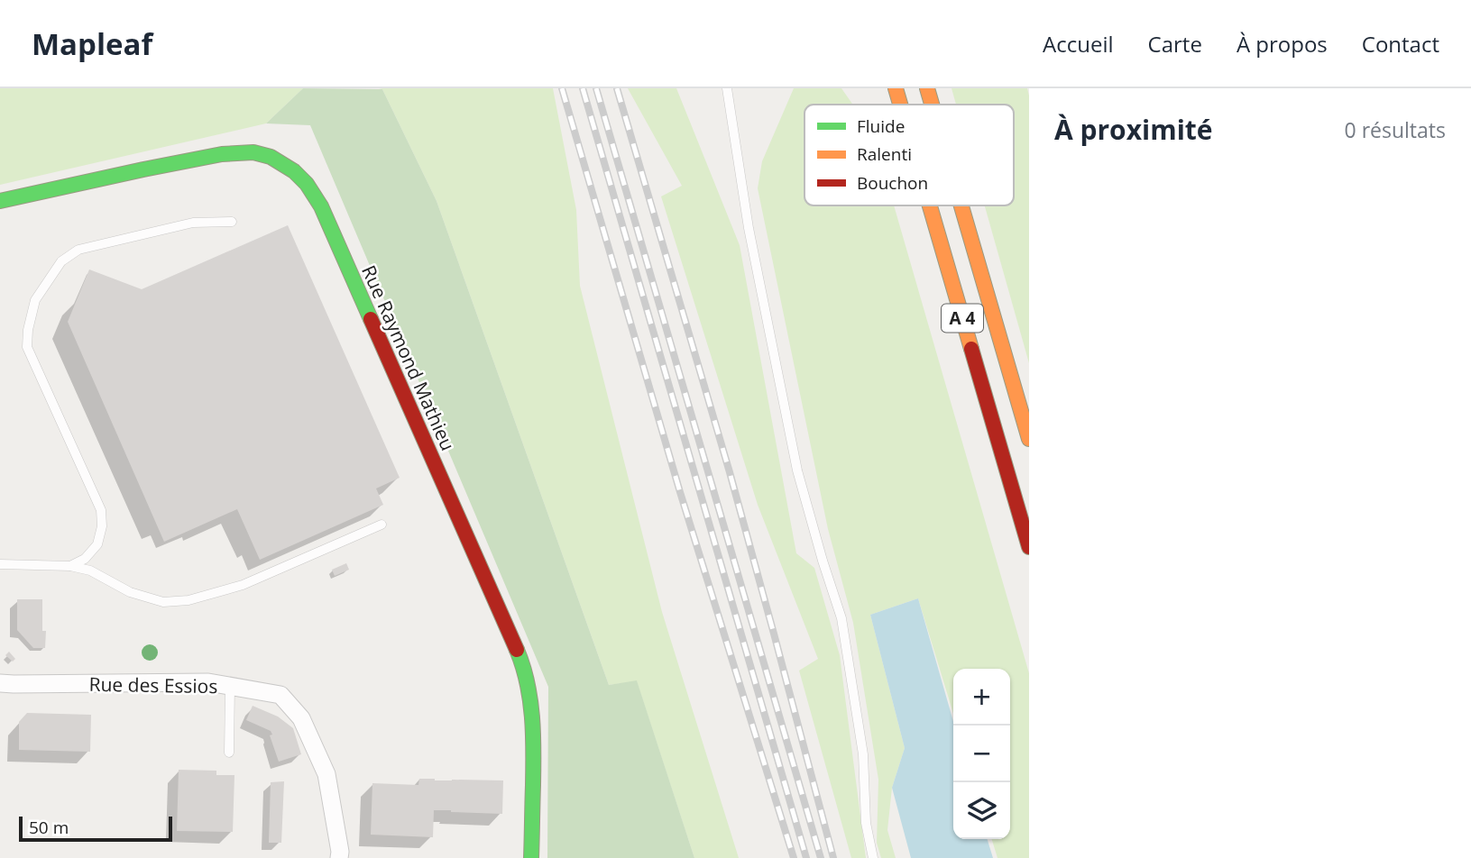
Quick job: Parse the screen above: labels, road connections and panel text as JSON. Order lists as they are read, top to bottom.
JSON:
{
  "streets": {
    "main road": ["A 4", "Rue Raymond Mathieu"],
    "street": ["Rue des Essios"]
  },
  "legend": ["Fluide", "Ralenti", "Bouchon"],
  "scale_bar": "50 m",
  "page": {
    "header": "Mapleaf",
    "nav": [
      "Accueil",
      "Carte",
      "À propos",
      "Contact"
    ],
    "heading": ["À proximité", "0 résultats"],
    "map_buttons": ["+", "−"],
    "scale": "50 m"
  }
}
